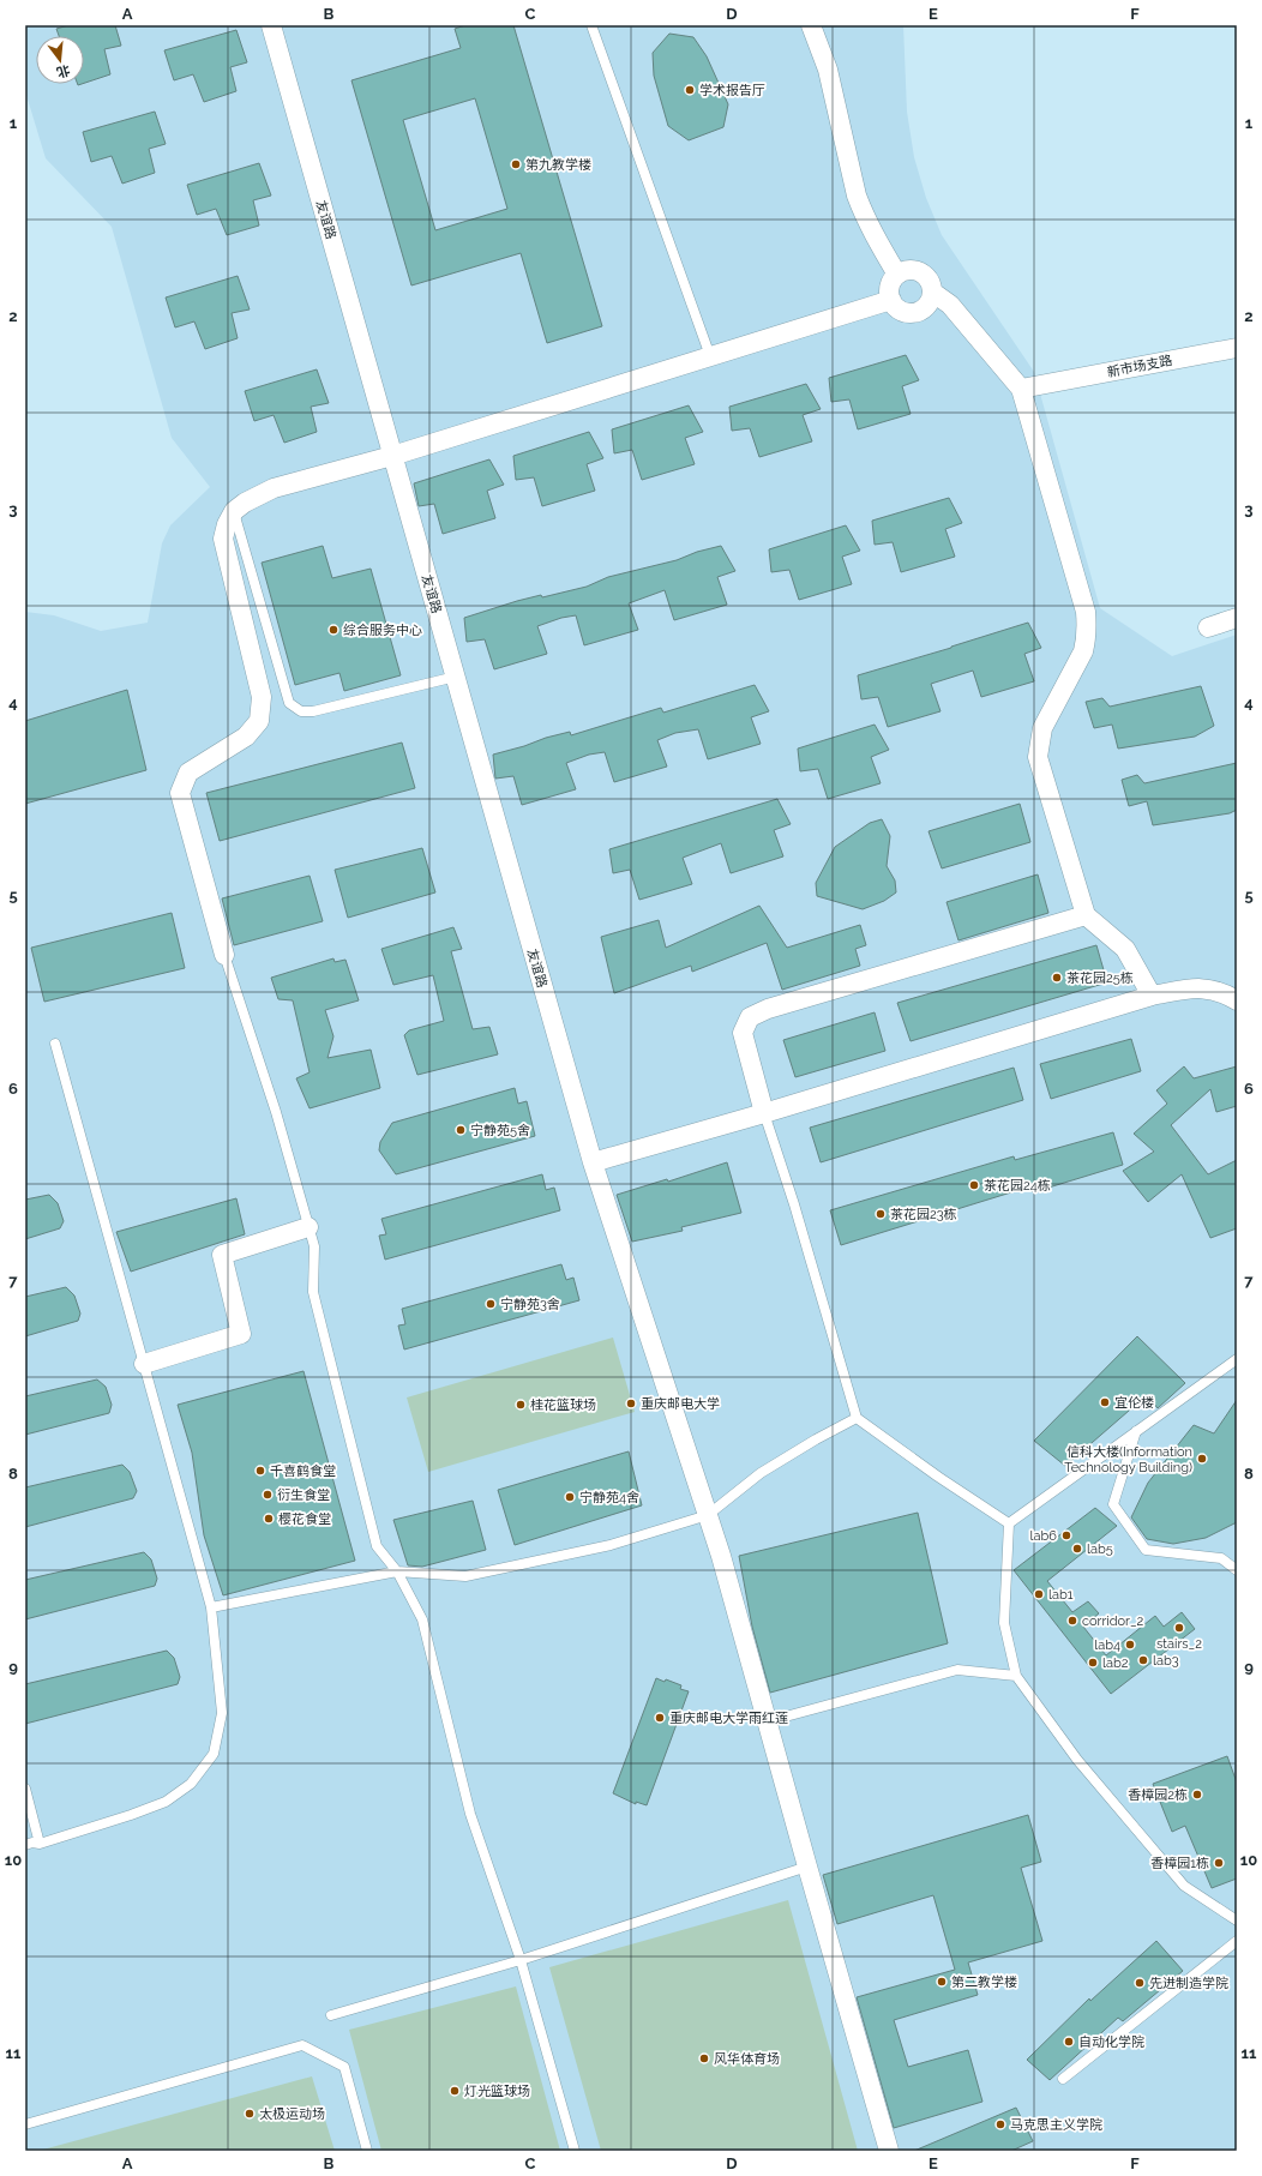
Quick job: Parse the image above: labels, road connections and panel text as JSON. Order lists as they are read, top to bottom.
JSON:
{
  "streets": {
    "street": ["友谊路", "新市场支路"]
  },
  "places": [
    "学术报告厅",
    "第九教学楼",
    "综合服务中心",
    "茶花园25栋",
    "宁静苑5舍",
    "茶花园24栋",
    "茶花园23栋",
    "宁静苑3舍",
    "宜伦楼",
    "重庆邮电大学",
    "桂花篮球场",
    "信科大楼(Information Technology Building)",
    "千喜鹤食堂",
    "衍生食堂",
    "宁静苑4舍",
    "樱花食堂",
    "lab6",
    "lab5",
    "lab1",
    "corridor_2",
    "stairs_2",
    "lab4",
    "lab3",
    "lab2",
    "重庆邮电大学雨红莲",
    "香樟园2栋",
    "香樟园1栋",
    "第二教学楼",
    "先进制造学院",
    "自动化学院",
    "风华体育场",
    "灯光篮球场",
    "太极运动场",
    "马克思主义学院"
  ],
  "north": "bottom",
  "grid": {
    "columns": [
      "A",
      "B",
      "C",
      "D",
      "E",
      "F"
    ],
    "rows": [
      "1",
      "2",
      "3",
      "4",
      "5",
      "6",
      "7",
      "8",
      "9",
      "10",
      "11"
    ]
  }
}
